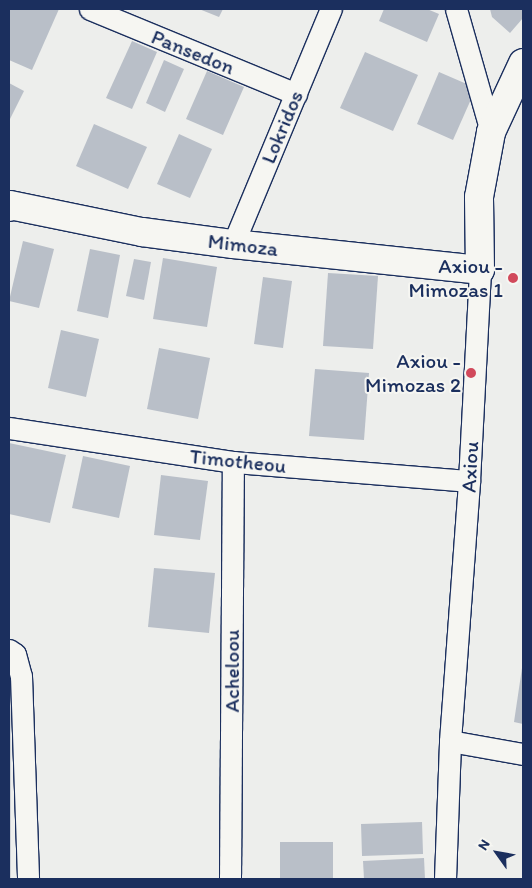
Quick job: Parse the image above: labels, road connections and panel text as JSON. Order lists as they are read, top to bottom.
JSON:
{
  "streets": {
    "street": [
      "Pansedon",
      "Lokridos",
      "Mimoza",
      "Timotheou",
      "Axiou",
      "Acheloou"
    ]
  },
  "crossings": [
    ["Pansedon", "Lokridos"],
    ["Lokridos", "Mimoza"],
    ["Mimoza", "Axiou"],
    ["Timotheou", "Axiou"],
    ["Timotheou", "Acheloou"]
  ],
  "places": ["Axiou - Mimozas 1", "Axiou - Mimozas 2"],
  "north": "top left"
}
